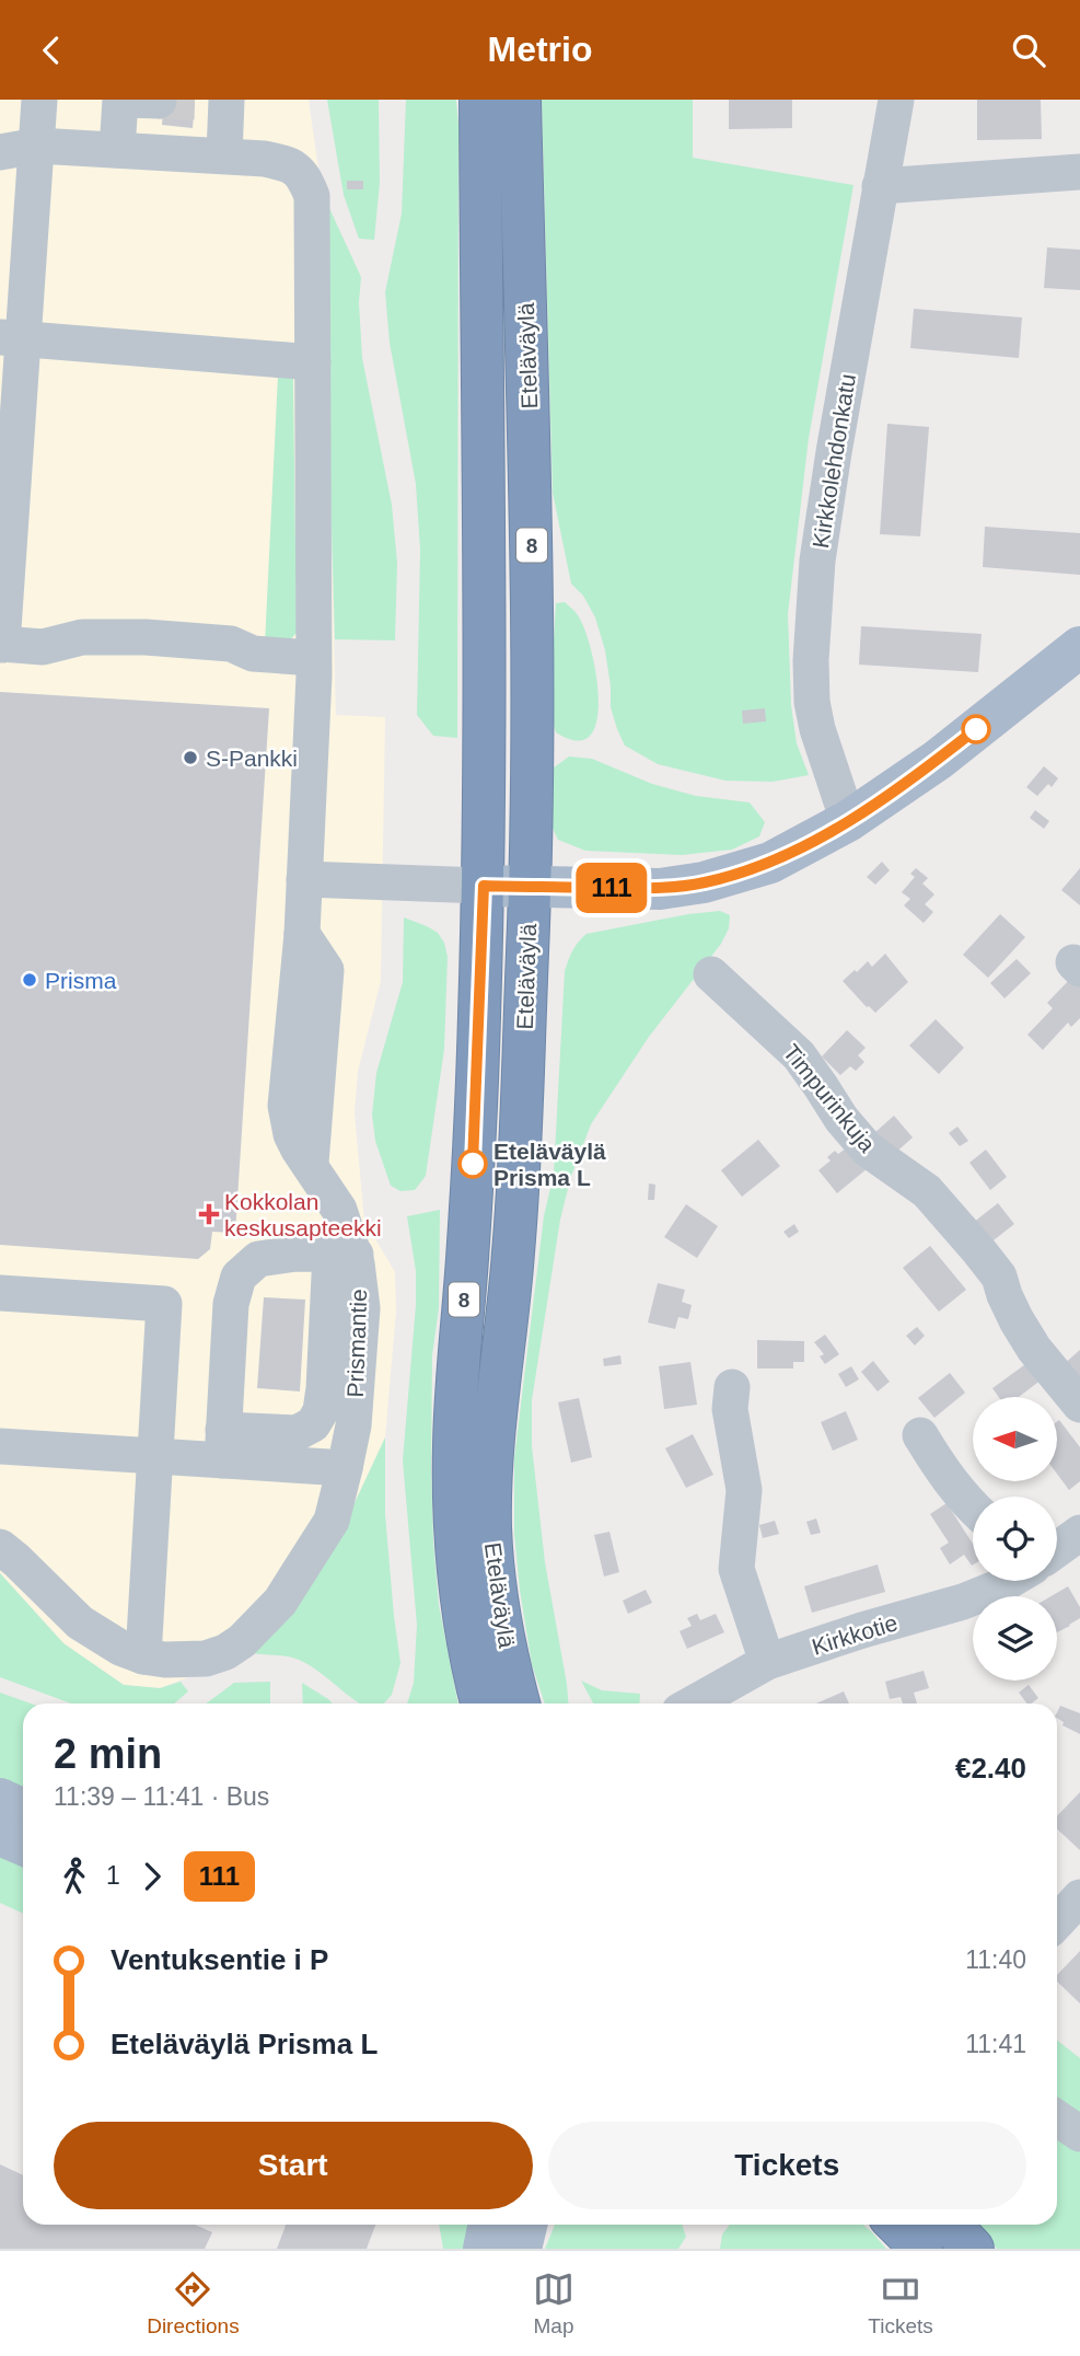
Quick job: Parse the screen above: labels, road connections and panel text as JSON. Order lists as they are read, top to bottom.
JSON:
{
  "streets": {
    "highway": ["Eteläväylä", "8"],
    "street": [
      "Kirkkolehdonkatu",
      "Timpurinkuja",
      "Prismantie",
      "Kirkkotie"
    ]
  },
  "places": {
    "other": ["S-Pankki", "Prisma", "Eteläväylä Prisma L"],
    "health": ["Kokkolan keskusapteekki"]
  },
  "lines": ["bus line 111"],
  "north": "left",
  "page": {
    "header": "Metrio",
    "on_map": "111",
    "heading": ["2 min", "11:39 – 11:41 · Bus", "€2.40"],
    "legs": ["1", "111"],
    "list": [
      {
        "name": "Ventuksentie i P",
        "value": "11:40"
      },
      {
        "name": "Eteläväylä Prisma L",
        "value": "11:41"
      }
    ],
    "buttons": ["Start", "Tickets"],
    "tabs": ["Directions", "Map", "Tickets"]
  }
}
